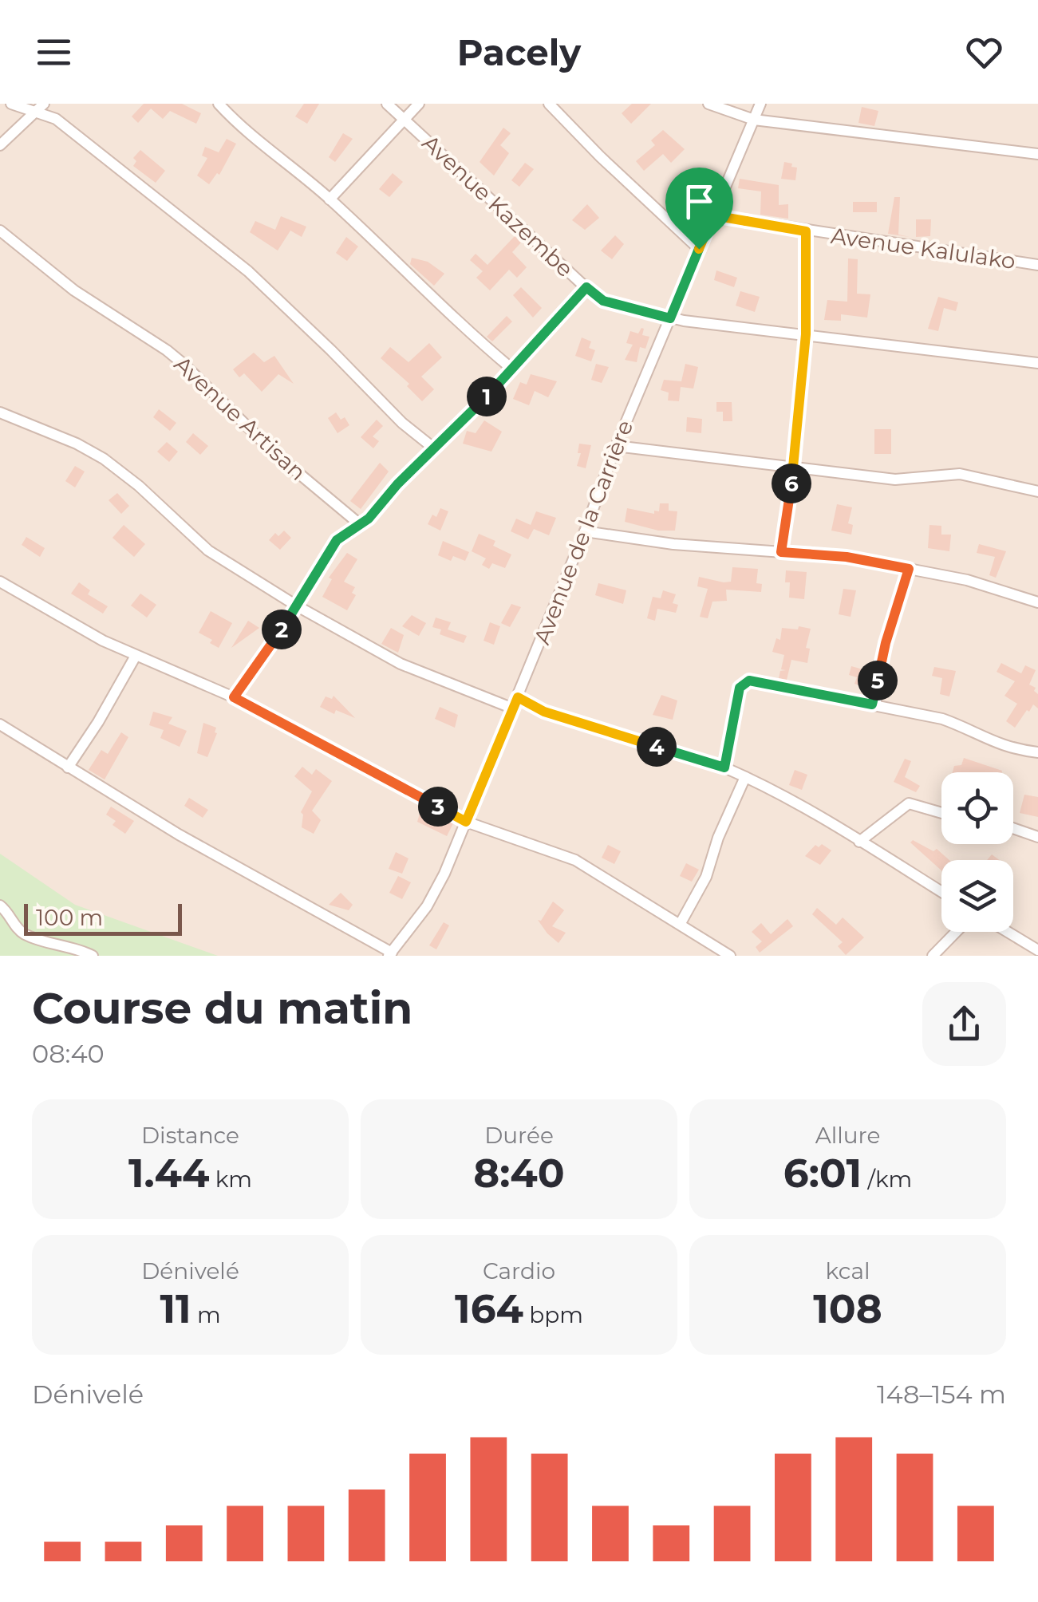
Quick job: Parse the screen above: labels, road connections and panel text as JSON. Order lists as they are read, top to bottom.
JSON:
{
  "streets": {
    "street": [
      "Avenue Kazembe",
      "Avenue Kalulako",
      "Avenue Artisan",
      "Avenue de la Carrière"
    ]
  },
  "crossings": [
    ["Avenue Kazembe", "Avenue de la Carrière"],
    ["Avenue Kalulako", "Avenue de la Carrière"]
  ],
  "scale_bar": "100 m",
  "page": {
    "header": "Pacely",
    "pins": [
      "1",
      "6",
      "2",
      "5",
      "4",
      "3"
    ],
    "scale": "100 m",
    "heading": ["Course du matin", "08:40"],
    "stats": [
      ["Distance", "1.44 km"],
      ["Durée", "8:40"],
      ["Allure", "6:01 /km"],
      ["Dénivelé", "11 m"],
      ["Cardio", "164 bpm"],
      ["kcal", "108"]
    ],
    "chart": ["Dénivelé", "148–154 m"]
  }
}
